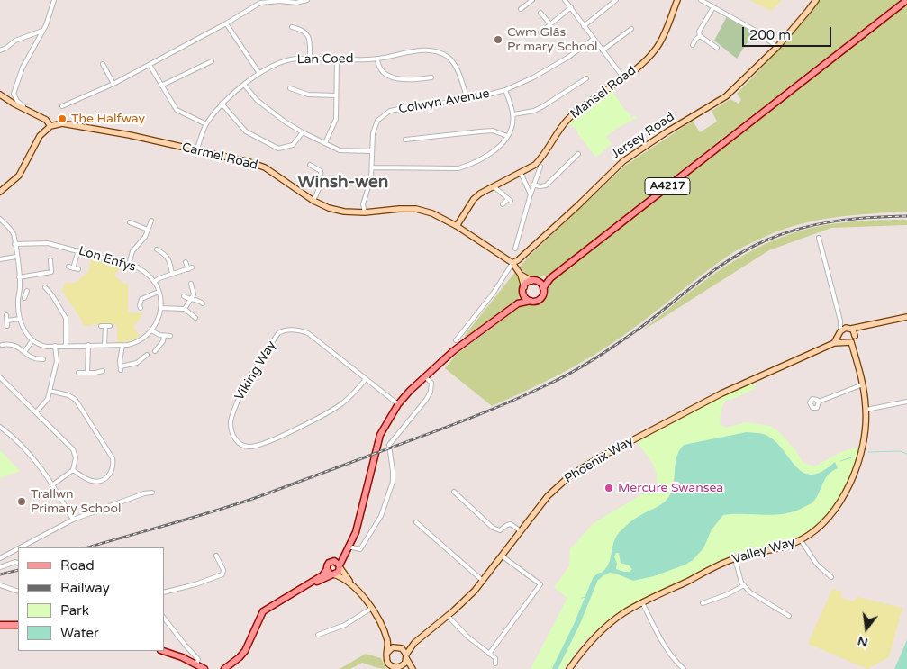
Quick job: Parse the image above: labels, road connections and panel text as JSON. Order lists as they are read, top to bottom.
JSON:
{
  "streets": {
    "main road": ["A4217"],
    "street": [
      "Lan Coed",
      "Mansel Road",
      "Colwyn Avenue",
      "Jersey Road",
      "Carmel Road",
      "Lon Enfys",
      "Viking Way",
      "Phoenix Way",
      "Valley Way"
    ]
  },
  "crossings": [
    ["Lan Coed", "Colwyn Avenue"],
    ["Lan Coed", "Carmel Road"],
    ["Mansel Road", "Carmel Road"],
    ["Colwyn Avenue", "Carmel Road"],
    ["Jersey Road", "Carmel Road"],
    ["Carmel Road", "A4217"],
    ["Phoenix Way", "Valley Way"]
  ],
  "districts": ["Winsh-wen"],
  "places": [
    "Cwm Glâs Primary School",
    "The Halfway",
    "Mercure Swansea",
    "Trallwn Primary School"
  ],
  "legend": [
    "Road",
    "Railway",
    "Park",
    "Water"
  ],
  "scale_bar": "200 m",
  "north": "bottom"
}
